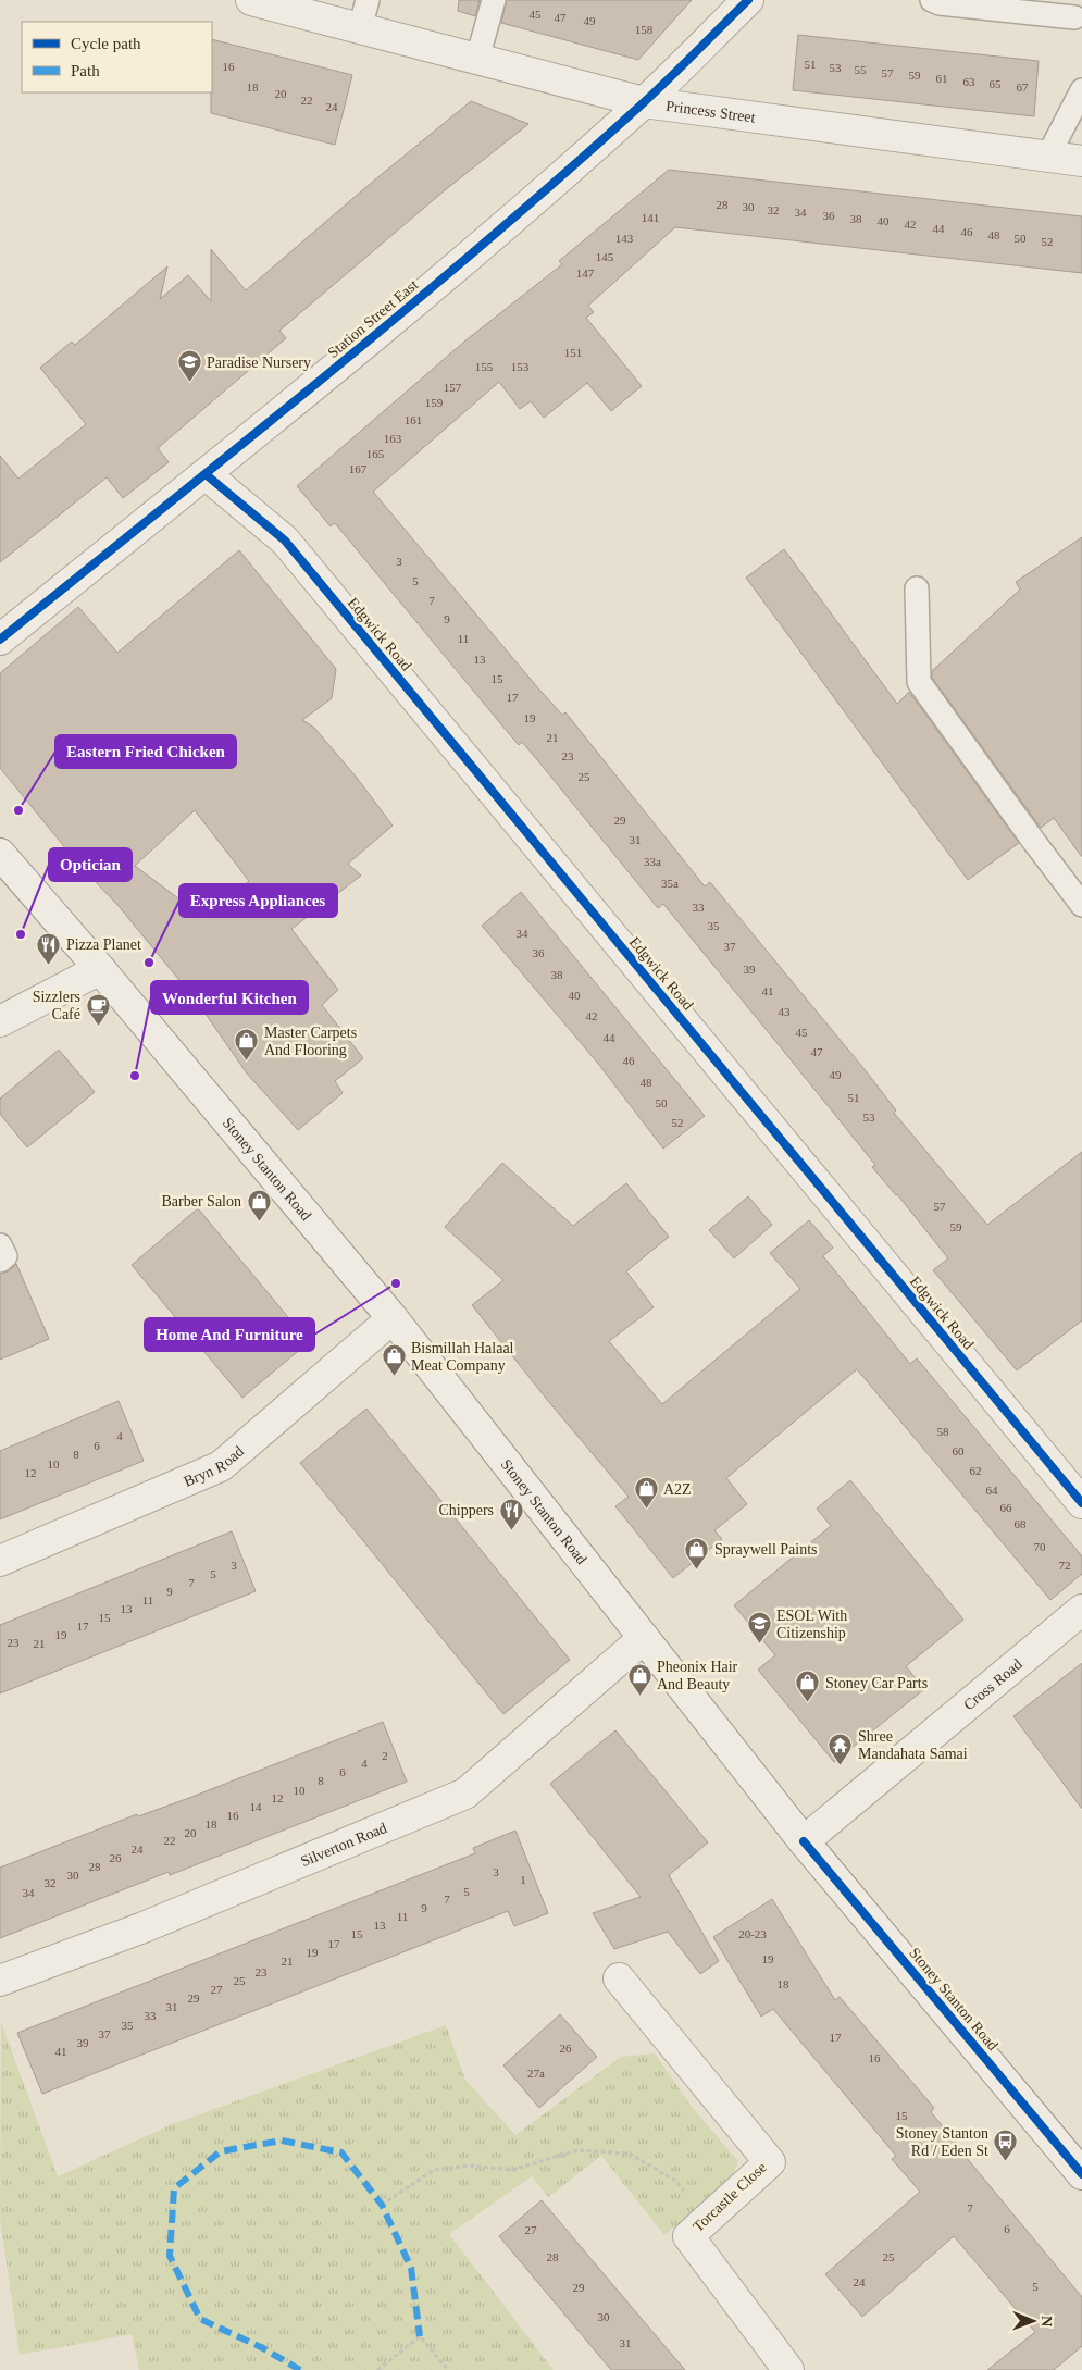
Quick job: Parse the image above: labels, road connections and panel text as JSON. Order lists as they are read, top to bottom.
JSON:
{
  "streets": {
    "street": [
      "Princess Street",
      "Station Street East",
      "Edgwick Road",
      "Stoney Stanton Road",
      "Bryn Road",
      "Cross Road",
      "Silverton Road",
      "Torcastle Close"
    ]
  },
  "crossings": [
    ["Princess Street", "Station Street East"],
    ["Station Street East", "Edgwick Road"],
    ["Stoney Stanton Road", "Bryn Road"],
    ["Stoney Stanton Road", "Cross Road"],
    ["Stoney Stanton Road", "Silverton Road"]
  ],
  "places": {
    "school or university": ["Paradise Nursery", "ESOL With Citizenship"],
    "other": [
      "Eastern Fried Chicken",
      "Optician",
      "Express Appliances",
      "Wonderful Kitchen",
      "Home And Furniture"
    ],
    "restaurant": ["Pizza Planet", "Chippers"],
    "cafe": ["Sizzlers Café"],
    "shop": [
      "Master Carpets And Flooring",
      "Barber Salon",
      "Bismillah Halaal Meat Company",
      "A2Z",
      "Spraywell Paints",
      "Pheonix Hair And Beauty",
      "Stoney Car Parts"
    ],
    "temple": ["Shree Mandahata Samai"],
    "bus stop": ["Stoney Stanton Rd / Eden St"]
  },
  "house_numbers": [
    "45",
    "47",
    "49",
    "158",
    "51",
    "16",
    "53",
    "55",
    "57",
    "59",
    "61",
    "63",
    "65",
    "18",
    "67",
    "20",
    "22",
    "24",
    "28",
    "30",
    "32",
    "34",
    "36",
    "141",
    "38",
    "40",
    "42",
    "44",
    "46",
    "48",
    "143",
    "50",
    "52",
    "145",
    "147",
    "151",
    "155",
    "153",
    "157",
    "159",
    "161",
    "163",
    "165",
    "167",
    "3",
    "5",
    "7",
    "9",
    "11",
    "13",
    "15",
    "17",
    "19",
    "21",
    "23",
    "25",
    "29",
    "31",
    "33a",
    "35a",
    "33",
    "35",
    "34",
    "37",
    "36",
    "39",
    "38",
    "41",
    "40",
    "43",
    "42",
    "45",
    "44",
    "47",
    "46",
    "49",
    "48",
    "51",
    "50",
    "53",
    "52",
    "57",
    "59",
    "58",
    "4",
    "6",
    "60",
    "8",
    "10",
    "62",
    "12",
    "64",
    "66",
    "68",
    "70",
    "3",
    "72",
    "5",
    "7",
    "9",
    "11",
    "13",
    "15",
    "17",
    "19",
    "23",
    "21",
    "2",
    "4",
    "6",
    "8",
    "10",
    "12",
    "14",
    "16",
    "18",
    "20",
    "22",
    "24",
    "26",
    "28",
    "3",
    "30",
    "1",
    "32",
    "5",
    "34",
    "7",
    "9",
    "11",
    "13",
    "15",
    "20-23",
    "17",
    "19",
    "19",
    "21",
    "23",
    "25",
    "18",
    "27",
    "29",
    "31",
    "33",
    "35",
    "37",
    "17",
    "39",
    "26",
    "41",
    "16",
    "27a",
    "15",
    "7",
    "6",
    "27",
    "28",
    "25",
    "24",
    "5",
    "29",
    "30",
    "31"
  ],
  "legend": ["Cycle path", "Path"],
  "north": "right"
}
